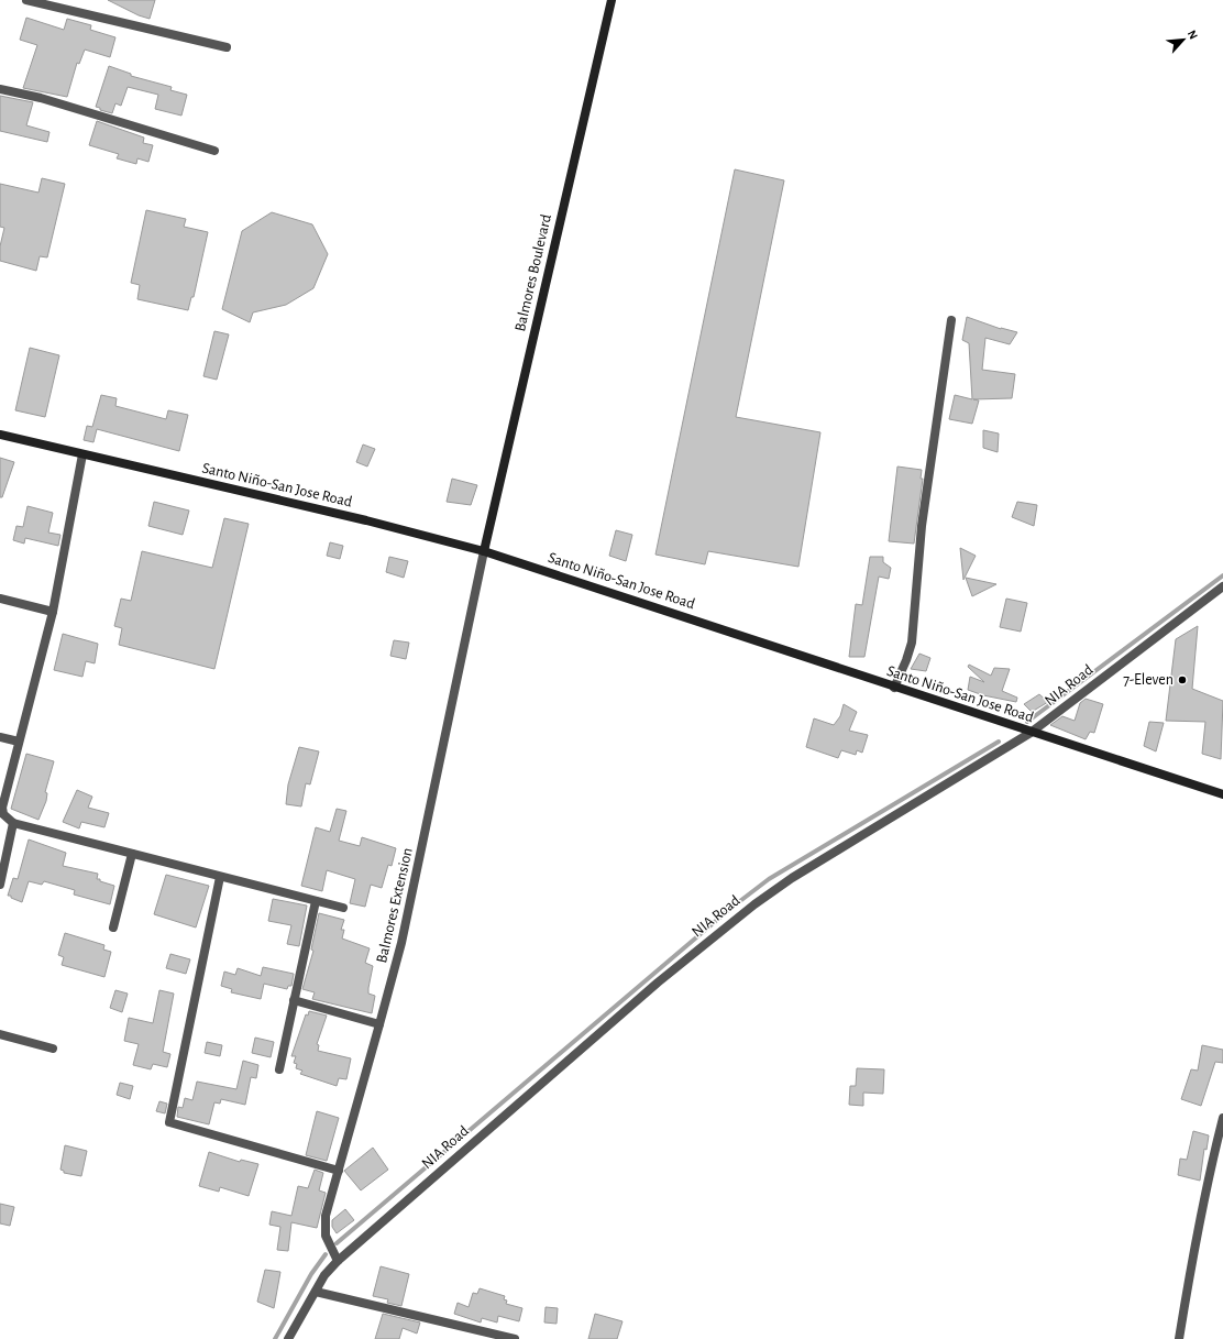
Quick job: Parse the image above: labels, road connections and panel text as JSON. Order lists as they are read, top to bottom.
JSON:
{
  "streets": {
    "main road": ["Balmores Boulevard", "Santo Niño-San Jose Road"],
    "street": ["NIA Road", "Balmores Extension"]
  },
  "crossings": [
    ["Balmores Boulevard", "Santo Niño-San Jose Road"],
    ["Balmores Boulevard", "Balmores Extension"],
    ["Santo Niño-San Jose Road", "NIA Road"],
    ["Santo Niño-San Jose Road", "Balmores Extension"],
    ["NIA Road", "Balmores Extension"]
  ],
  "places": ["7-Eleven"],
  "north": "top right"
}
